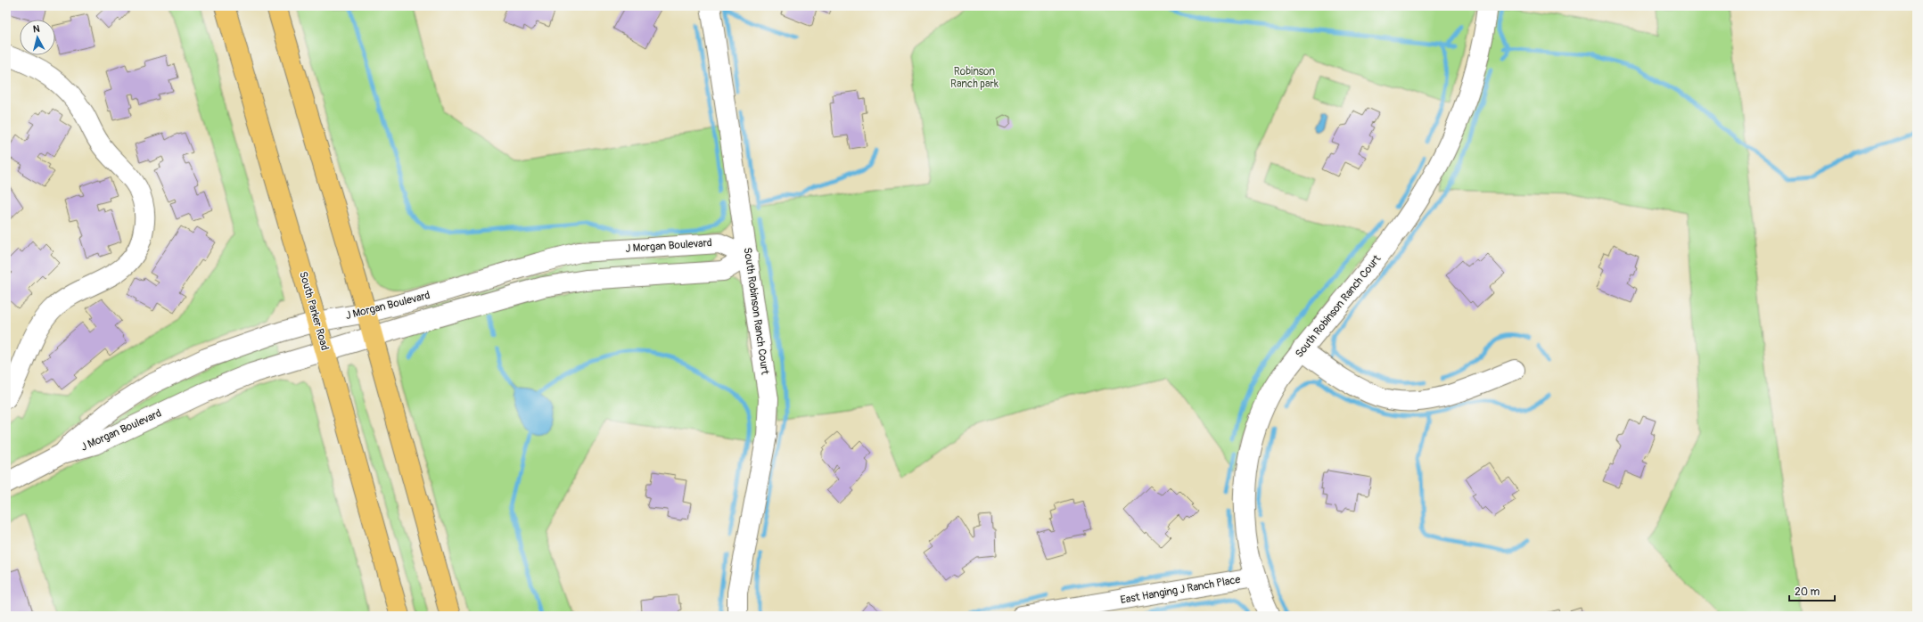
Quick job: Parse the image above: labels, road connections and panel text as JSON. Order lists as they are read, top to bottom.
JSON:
{
  "streets": {
    "highway": ["South Parker Road"],
    "street": ["J Morgan Boulevard", "South Robinson Ranch Court", "East Hanging J Ranch Place"]
  },
  "crossings": [
    ["J Morgan Boulevard", "South Robinson Ranch Court"],
    ["J Morgan Boulevard", "South Parker Road"],
    ["South Robinson Ranch Court", "East Hanging J Ranch Place"]
  ],
  "parks": ["Robinson Ranch park"],
  "scale_bar": "20 m",
  "north": "top"
}
